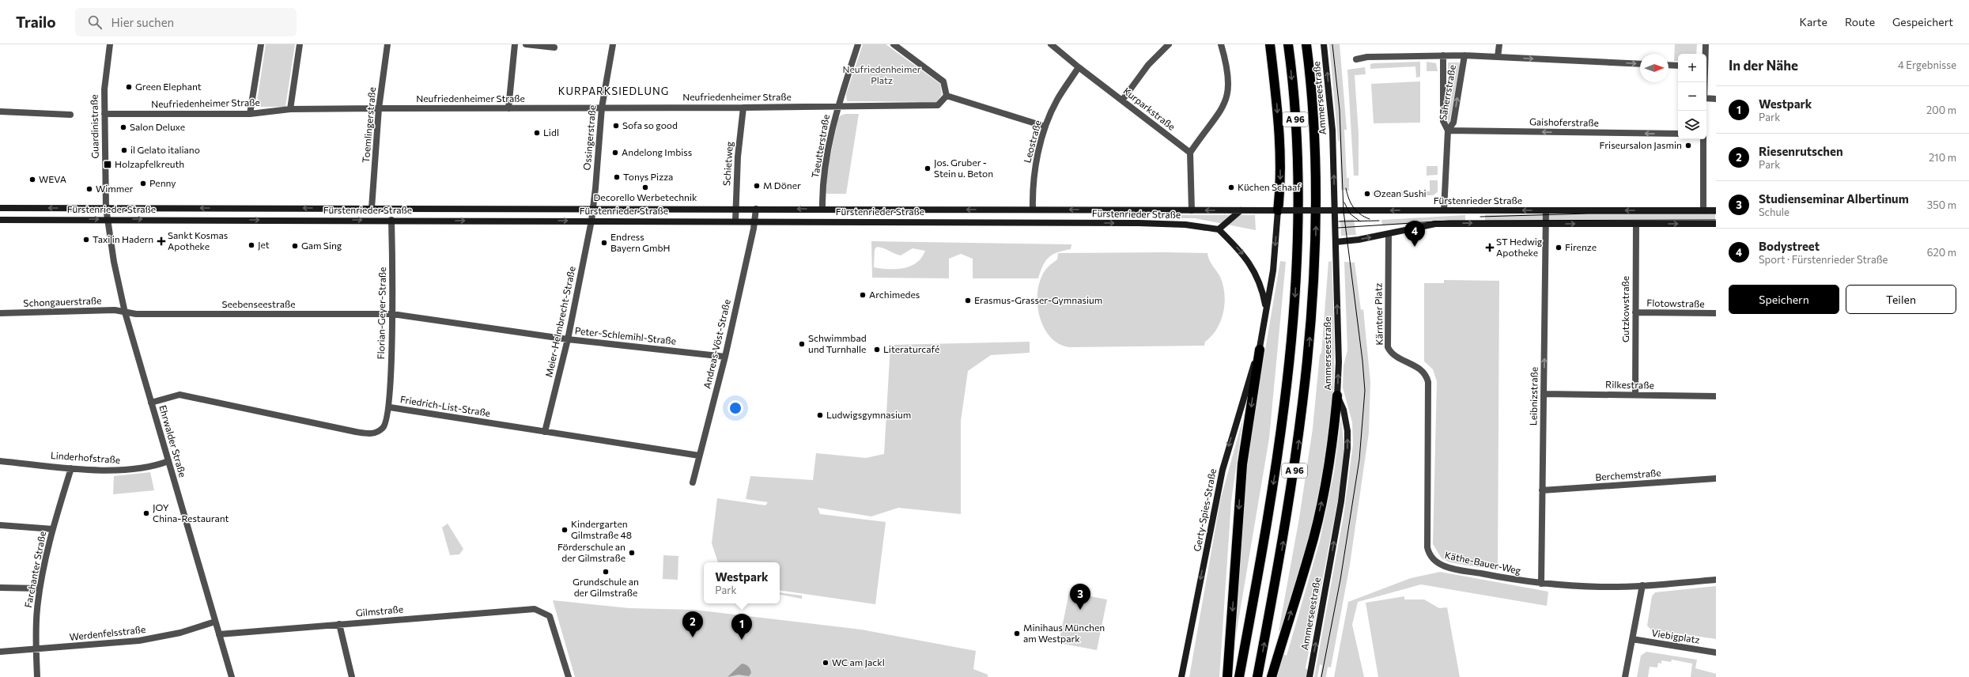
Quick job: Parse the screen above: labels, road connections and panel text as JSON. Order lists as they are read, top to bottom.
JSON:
{
  "streets": {
    "highway": ["A 96"],
    "main road": ["Ammerseestraße", "Fürstenrieder Straße", "Gerty-Spies-Straße"],
    "street": [
      "Saherrstraße",
      "Neufriedenheimer Straße",
      "Kurparkstraße",
      "Gaishoferstraße",
      "Toemlingerstraße",
      "Guardinistraße",
      "Ossingerstraße",
      "Leostraße",
      "Taeutterstraße",
      "Schietweg",
      "Schongauerstraße",
      "Flotowstraße",
      "Seebenseestraße",
      "Gutzkowstraße",
      "Florian-Geyer-Straße",
      "Kärntner Platz",
      "Meier-Helmbrecht-Straße",
      "Peter-Schlemihl-Straße",
      "Andreas-Vöst-Straße",
      "Rilkestraße",
      "Leibnizstraße",
      "Friedrich-List-Straße",
      "Ehrwalder Straße",
      "Linderhofstraße",
      "Berchemstraße",
      "Käthe-Bauer-Weg",
      "Farchanter Straße",
      "Gilmstraße",
      "Werdenfelsstraße",
      "Viebigplatz"
    ]
  },
  "crossings": [
    ["Saherrstraße", "Gaishoferstraße"],
    ["Saherrstraße", "Fürstenrieder Straße"],
    ["Neufriedenheimer Straße", "Toemlingerstraße"],
    ["Neufriedenheimer Straße", "Guardinistraße"],
    ["Neufriedenheimer Straße", "Ossingerstraße"],
    ["Neufriedenheimer Straße", "Taeutterstraße"],
    ["Neufriedenheimer Straße", "Schietweg"],
    ["Ammerseestraße", "Fürstenrieder Straße"],
    ["Kurparkstraße", "Leostraße"],
    ["Toemlingerstraße", "Fürstenrieder Straße"],
    ["Guardinistraße", "Fürstenrieder Straße"],
    ["Guardinistraße", "Ehrwalder Straße"],
    ["Ossingerstraße", "Fürstenrieder Straße"],
    ["Ossingerstraße", "Meier-Helmbrecht-Straße"],
    ["Leostraße", "Fürstenrieder Straße"],
    ["Taeutterstraße", "Fürstenrieder Straße"],
    ["Schietweg", "Fürstenrieder Straße"],
    ["Fürstenrieder Straße", "Florian-Geyer-Straße"],
    ["Fürstenrieder Straße", "Meier-Helmbrecht-Straße"],
    ["Fürstenrieder Straße", "Andreas-Vöst-Straße"],
    ["Fürstenrieder Straße", "Leibnizstraße"],
    ["Fürstenrieder Straße", "Ehrwalder Straße"],
    ["Schongauerstraße", "Seebenseestraße"],
    ["Schongauerstraße", "Ehrwalder Straße"],
    ["Flotowstraße", "Gutzkowstraße"],
    ["Seebenseestraße", "Florian-Geyer-Straße"],
    ["Seebenseestraße", "Peter-Schlemihl-Straße"],
    ["Seebenseestraße", "Ehrwalder Straße"],
    ["Gutzkowstraße", "Rilkestraße"],
    ["Florian-Geyer-Straße", "Peter-Schlemihl-Straße"],
    ["Florian-Geyer-Straße", "Friedrich-List-Straße"],
    ["Kärntner Platz", "Käthe-Bauer-Weg"],
    ["Meier-Helmbrecht-Straße", "Peter-Schlemihl-Straße"],
    ["Meier-Helmbrecht-Straße", "Friedrich-List-Straße"],
    ["Peter-Schlemihl-Straße", "Andreas-Vöst-Straße"],
    ["Andreas-Vöst-Straße", "Friedrich-List-Straße"],
    ["Rilkestraße", "Leibnizstraße"],
    ["Leibnizstraße", "Berchemstraße"],
    ["Leibnizstraße", "Käthe-Bauer-Weg"],
    ["Friedrich-List-Straße", "Ehrwalder Straße"],
    ["Ehrwalder Straße", "Linderhofstraße"],
    ["Ehrwalder Straße", "Gilmstraße"],
    ["Ehrwalder Straße", "Werdenfelsstraße"],
    ["Linderhofstraße", "Farchanter Straße"],
    ["Farchanter Straße", "Werdenfelsstraße"]
  ],
  "one_way": [
    "Ammerseestraße",
    "Gaishoferstraße",
    "Leibnizstraße",
    "Gerty-Spies-Straße"
  ],
  "districts": ["KURPARKSIEDLUNG"],
  "parks": ["Neufriedenheimer Platz"],
  "places": {
    "other": [
      "Green Elephant",
      "Sofa so good",
      "Salon Deluxe",
      "Lidl",
      "Friseursalon Jasmin",
      "il Gelato italiano",
      "Andelong Imbiss",
      "Jos. Gruber - Stein u. Beton",
      "Tonys Pizza",
      "WEVA",
      "Penny",
      "M Döner",
      "Decorello Werbetechnik",
      "Küchen Schaaf",
      "Wimmer",
      "Ozean Sushi",
      "Taxi in Hadern",
      "Endress Bayern GmbH",
      "Jet",
      "Gam Sing",
      "Firenze",
      "Archimedes",
      "Erasmus-Grasser-Gymnasium",
      "Schwimmbad und Turnhalle",
      "Literaturcafé",
      "Ludwigsgymnasium",
      "JOY China-Restaurant",
      "Kindergarten Gilmstraße 48",
      "Förderschule an der Gilmstraße",
      "Grundschule an der Gilmstraße",
      "Minihaus München am Westpark",
      "WC am Jackl"
    ],
    "transit": ["Holzapfelkreuth"],
    "health": ["Sankt Kosmas Apotheke", "ST Hedwig Apotheke"]
  },
  "north": "right",
  "page": {
    "header": "Trailo",
    "search": "Hier suchen",
    "nav": ["Karte", "Route", "Gespeichert"],
    "heading": ["In der Nähe", "4 Ergebnisse"],
    "map_buttons": ["+", "−"],
    "list": [
      {
        "mark": "1",
        "name": "Westpark",
        "note": "Park",
        "value": "200 m"
      },
      {
        "mark": "2",
        "name": "Riesenrutschen",
        "note": "Park",
        "value": "210 m"
      },
      {
        "mark": "3",
        "name": "Studienseminar Albertinum",
        "note": "Schule",
        "value": "350 m"
      },
      {
        "mark": "4",
        "name": "Bodystreet",
        "note": "Sport · Fürstenrieder Straße",
        "value": "620 m"
      }
    ],
    "pins": [
      "4",
      "3",
      "2",
      "1"
    ],
    "buttons": ["Speichern", "Teilen"],
    "popup": ["Westpark", "Park"]
  }
}
